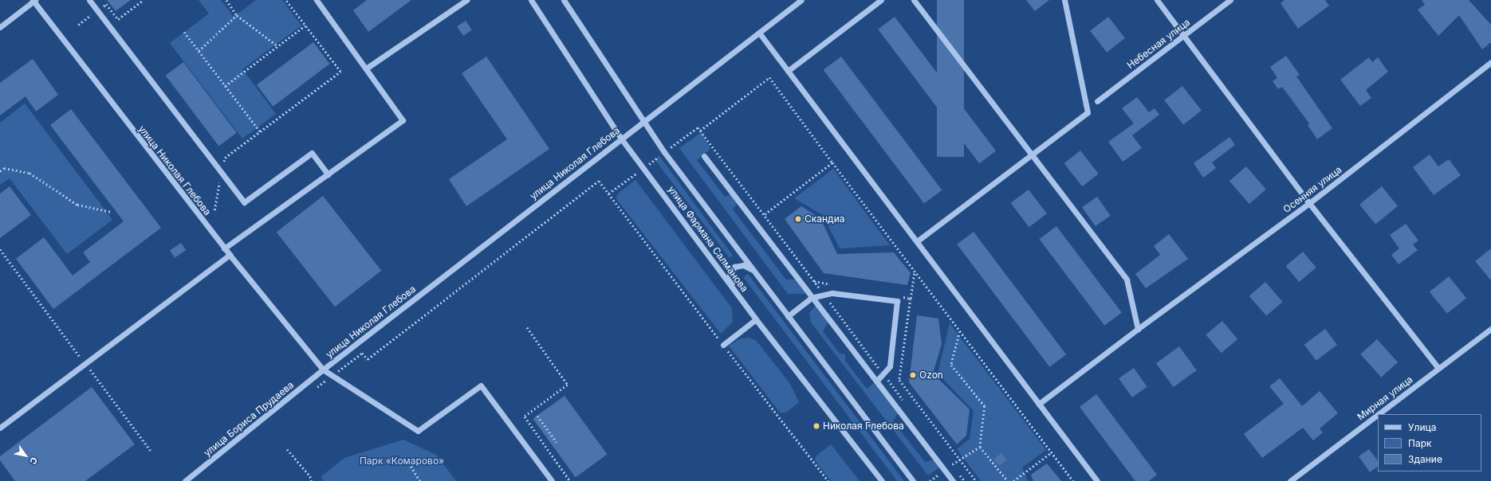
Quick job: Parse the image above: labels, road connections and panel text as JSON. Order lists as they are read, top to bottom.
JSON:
{
  "streets": {
    "street": [
      "Небесная улица",
      "улица Николая Глебова",
      "Осенняя улица",
      "улица Фармана Салманова",
      "Мирная улица",
      "улица Бориса Прудаева"
    ]
  },
  "crossings": [
    ["улица Николая Глебова", "улица Фармана Салманова"],
    ["улица Николая Глебова", "улица Бориса Прудаева"]
  ],
  "parks": ["Парк «Комарово»"],
  "places": ["Скандиа", "Ozon", "Николая Глебова"],
  "legend": ["Улица", "Парк", "Здание"],
  "north": "bottom right"
}
